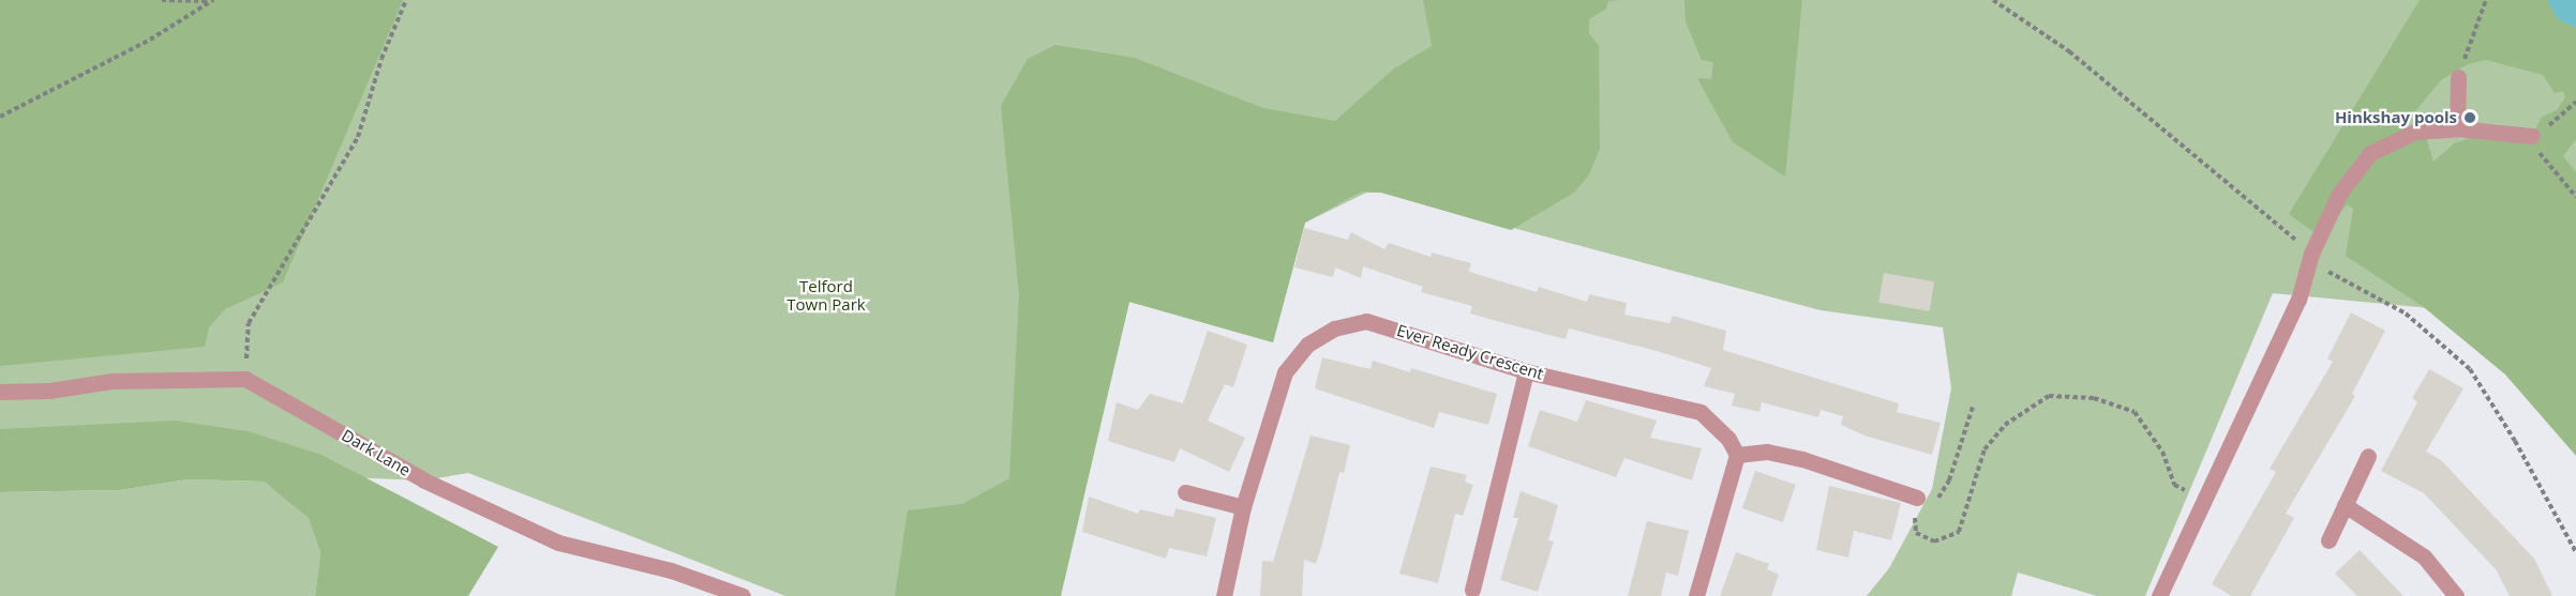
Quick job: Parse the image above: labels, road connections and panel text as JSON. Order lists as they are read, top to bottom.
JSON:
{
  "streets": {
    "street": ["Ever Ready Crescent", "Dark Lane"]
  },
  "parks": ["Telford Town Park"],
  "places": ["Hinkshay pools"]
}
